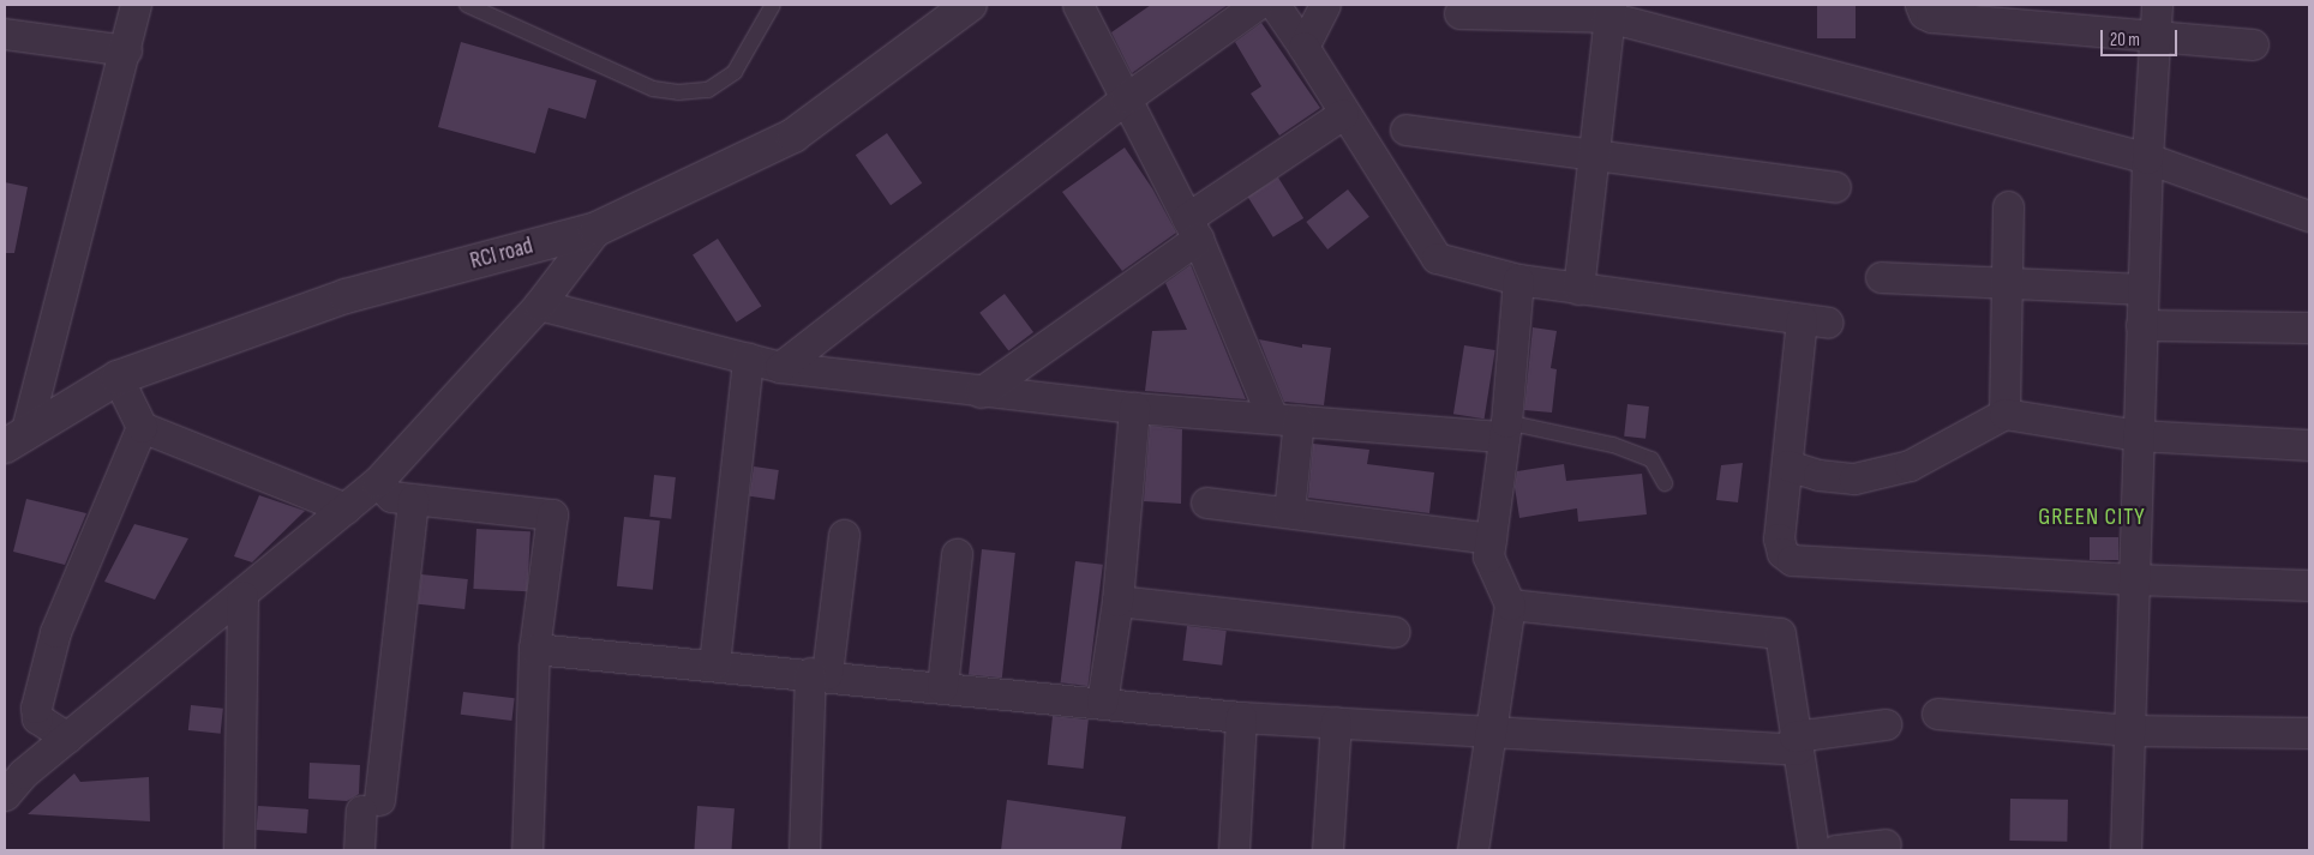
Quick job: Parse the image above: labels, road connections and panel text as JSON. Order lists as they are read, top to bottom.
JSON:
{
  "streets": {
    "street": ["RCI road"]
  },
  "districts": ["GREEN CITY"],
  "scale_bar": "20 m"
}
